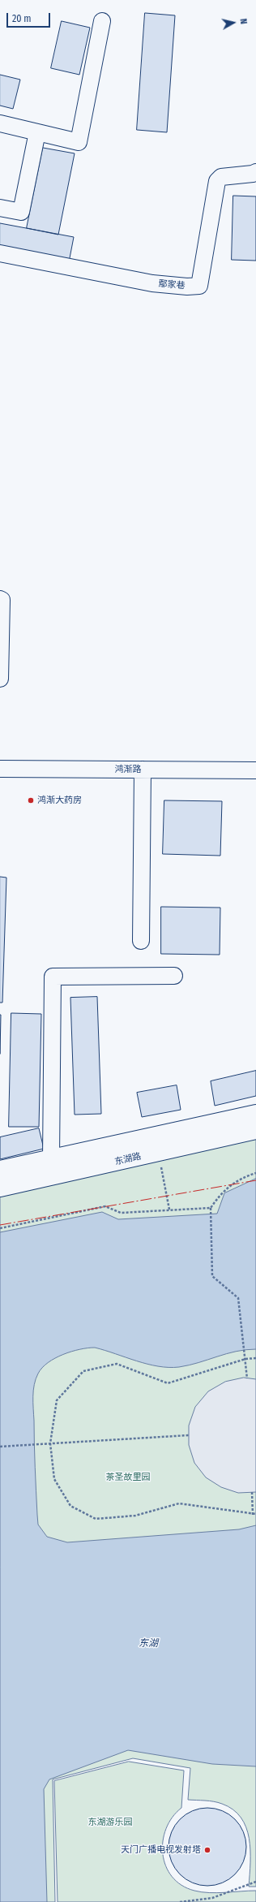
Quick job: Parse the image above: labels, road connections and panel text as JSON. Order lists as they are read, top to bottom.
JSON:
{
  "streets": {
    "main road": ["东湖路"],
    "street": ["鄢家巷", "鸿渐路"]
  },
  "water": ["东湖"],
  "parks": ["茶圣故里园", "东湖游乐园"],
  "places": ["鸿渐大药房", "天门广播电视发射塔"],
  "scale_bar": "20 m",
  "north": "right"
}
